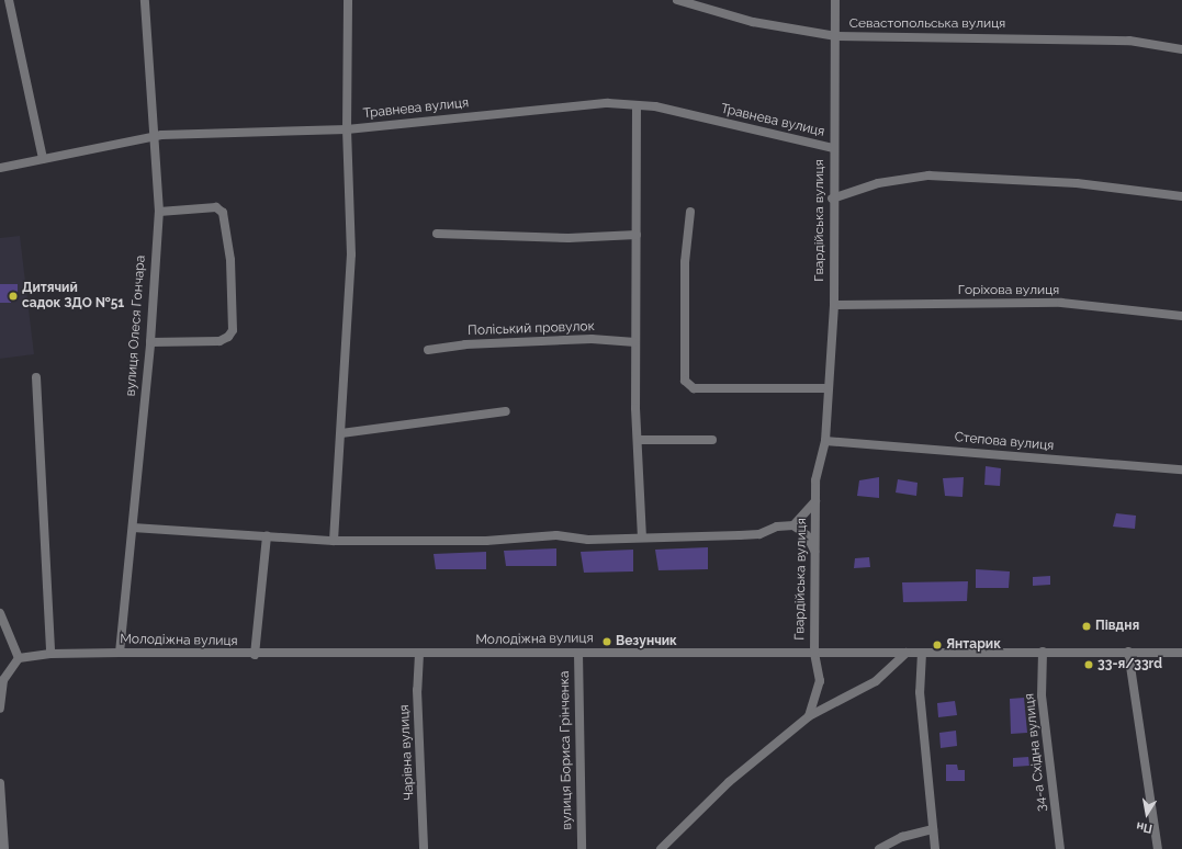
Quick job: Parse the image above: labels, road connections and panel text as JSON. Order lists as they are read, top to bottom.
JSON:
{
  "streets": {
    "street": [
      "Севастопольська вулиця",
      "Травнева вулиця",
      "Гвардійська вулиця",
      "Горіхова вулиця",
      "вулиця Олеся Гончара",
      "Поліський провулок",
      "Степова вулиця",
      "Молодіжна вулиця",
      "вулиця Бориса Грінченка",
      "Чарівна вулиця",
      "34-а Східна вулиця"
    ]
  },
  "crossings": [
    ["Севастопольська вулиця", "Гвардійська вулиця"],
    ["Травнева вулиця", "Гвардійська вулиця"],
    ["Травнева вулиця", "вулиця Олеся Гончара"],
    ["Гвардійська вулиця", "Горіхова вулиця"],
    ["Гвардійська вулиця", "Степова вулиця"],
    ["Гвардійська вулиця", "Молодіжна вулиця"],
    ["вулиця Олеся Гончара", "Молодіжна вулиця"],
    ["Молодіжна вулиця", "вулиця Бориса Грінченка"],
    ["Молодіжна вулиця", "Чарівна вулиця"],
    ["Молодіжна вулиця", "34-а Східна вулиця"]
  ],
  "places": [
    "Дитячий садок ЗДО №51",
    "Півдня",
    "Везунчик",
    "Янтарик",
    "33-я/33rd"
  ],
  "north": "bottom"
}
